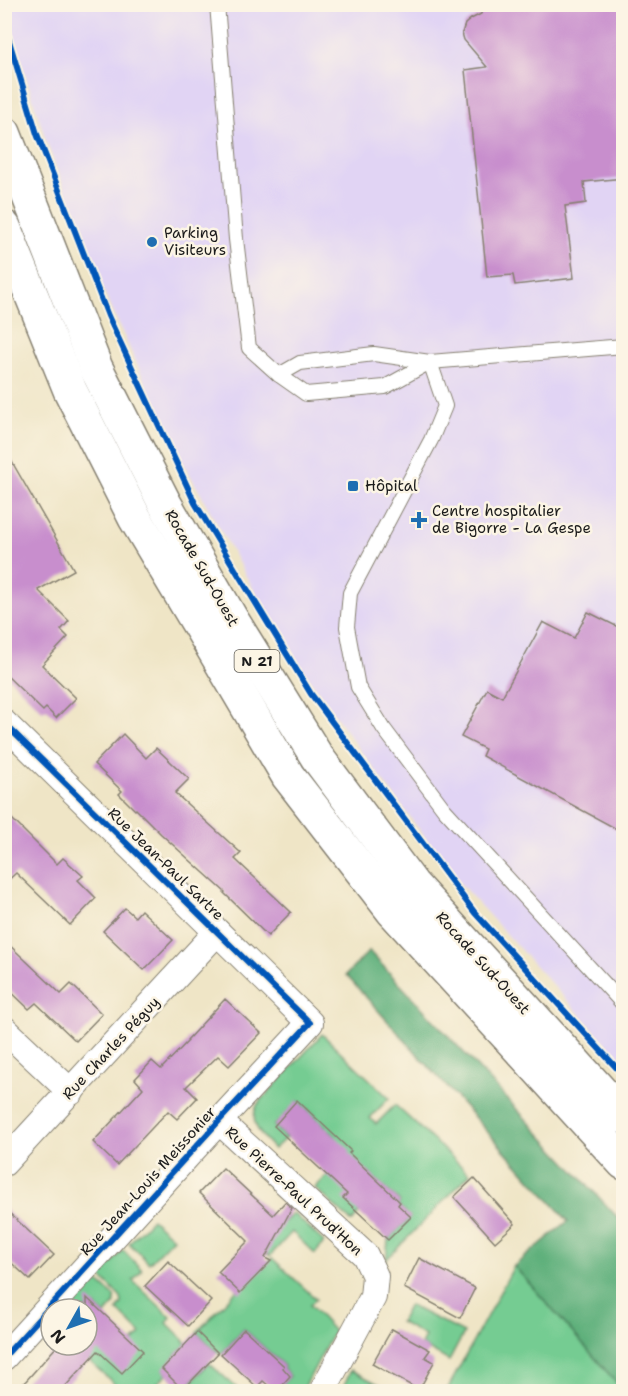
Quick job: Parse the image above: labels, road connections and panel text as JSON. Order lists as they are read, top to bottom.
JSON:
{
  "streets": {
    "main road": ["Rocade Sud-Ouest", "N 21"],
    "street": [
      "Rue Jean-Paul Sartre",
      "Rue Charles Péguy",
      "Rue Jean-Louis Meissonier",
      "Rue Pierre-Paul Prud'Hon"
    ]
  },
  "crossings": [
    ["Rue Jean-Paul Sartre", "Rue Charles Péguy"],
    ["Rue Jean-Paul Sartre", "Rue Jean-Louis Meissonier"],
    ["Rue Jean-Louis Meissonier", "Rue Pierre-Paul Prud'Hon"]
  ],
  "places": {
    "other": ["Parking Visiteurs"],
    "transit": ["Hôpital"],
    "health": ["Centre hospitalier de Bigorre - La Gespe"]
  },
  "north": "bottom left"
}
